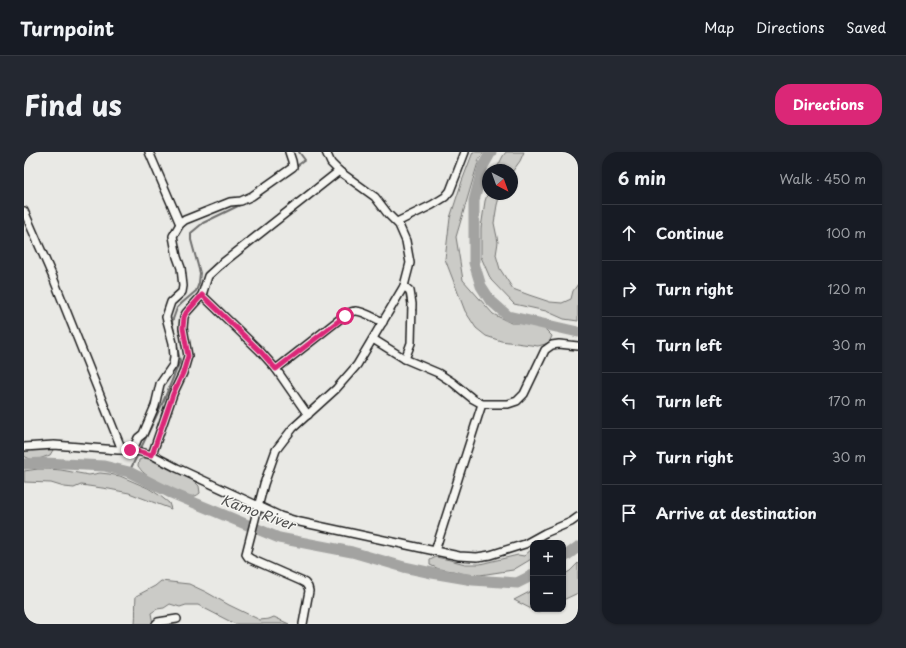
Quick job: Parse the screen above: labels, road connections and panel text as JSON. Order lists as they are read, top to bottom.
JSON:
{
  "water": ["Kamo River"],
  "north": "bottom right",
  "page": {
    "header": "Turnpoint",
    "nav": ["Map", "Directions", "Saved"],
    "title": "Find us",
    "buttons": "Directions",
    "heading": ["6 min", "Walk · 450 m"],
    "list": [
      ["Continue", "100 m"],
      ["Turn right", "120 m"],
      ["Turn left", "30 m"],
      ["Turn left", "170 m"],
      ["Turn right", "30 m"],
      "Arrive at destination"
    ],
    "map_buttons": ["+", "−"]
  }
}
